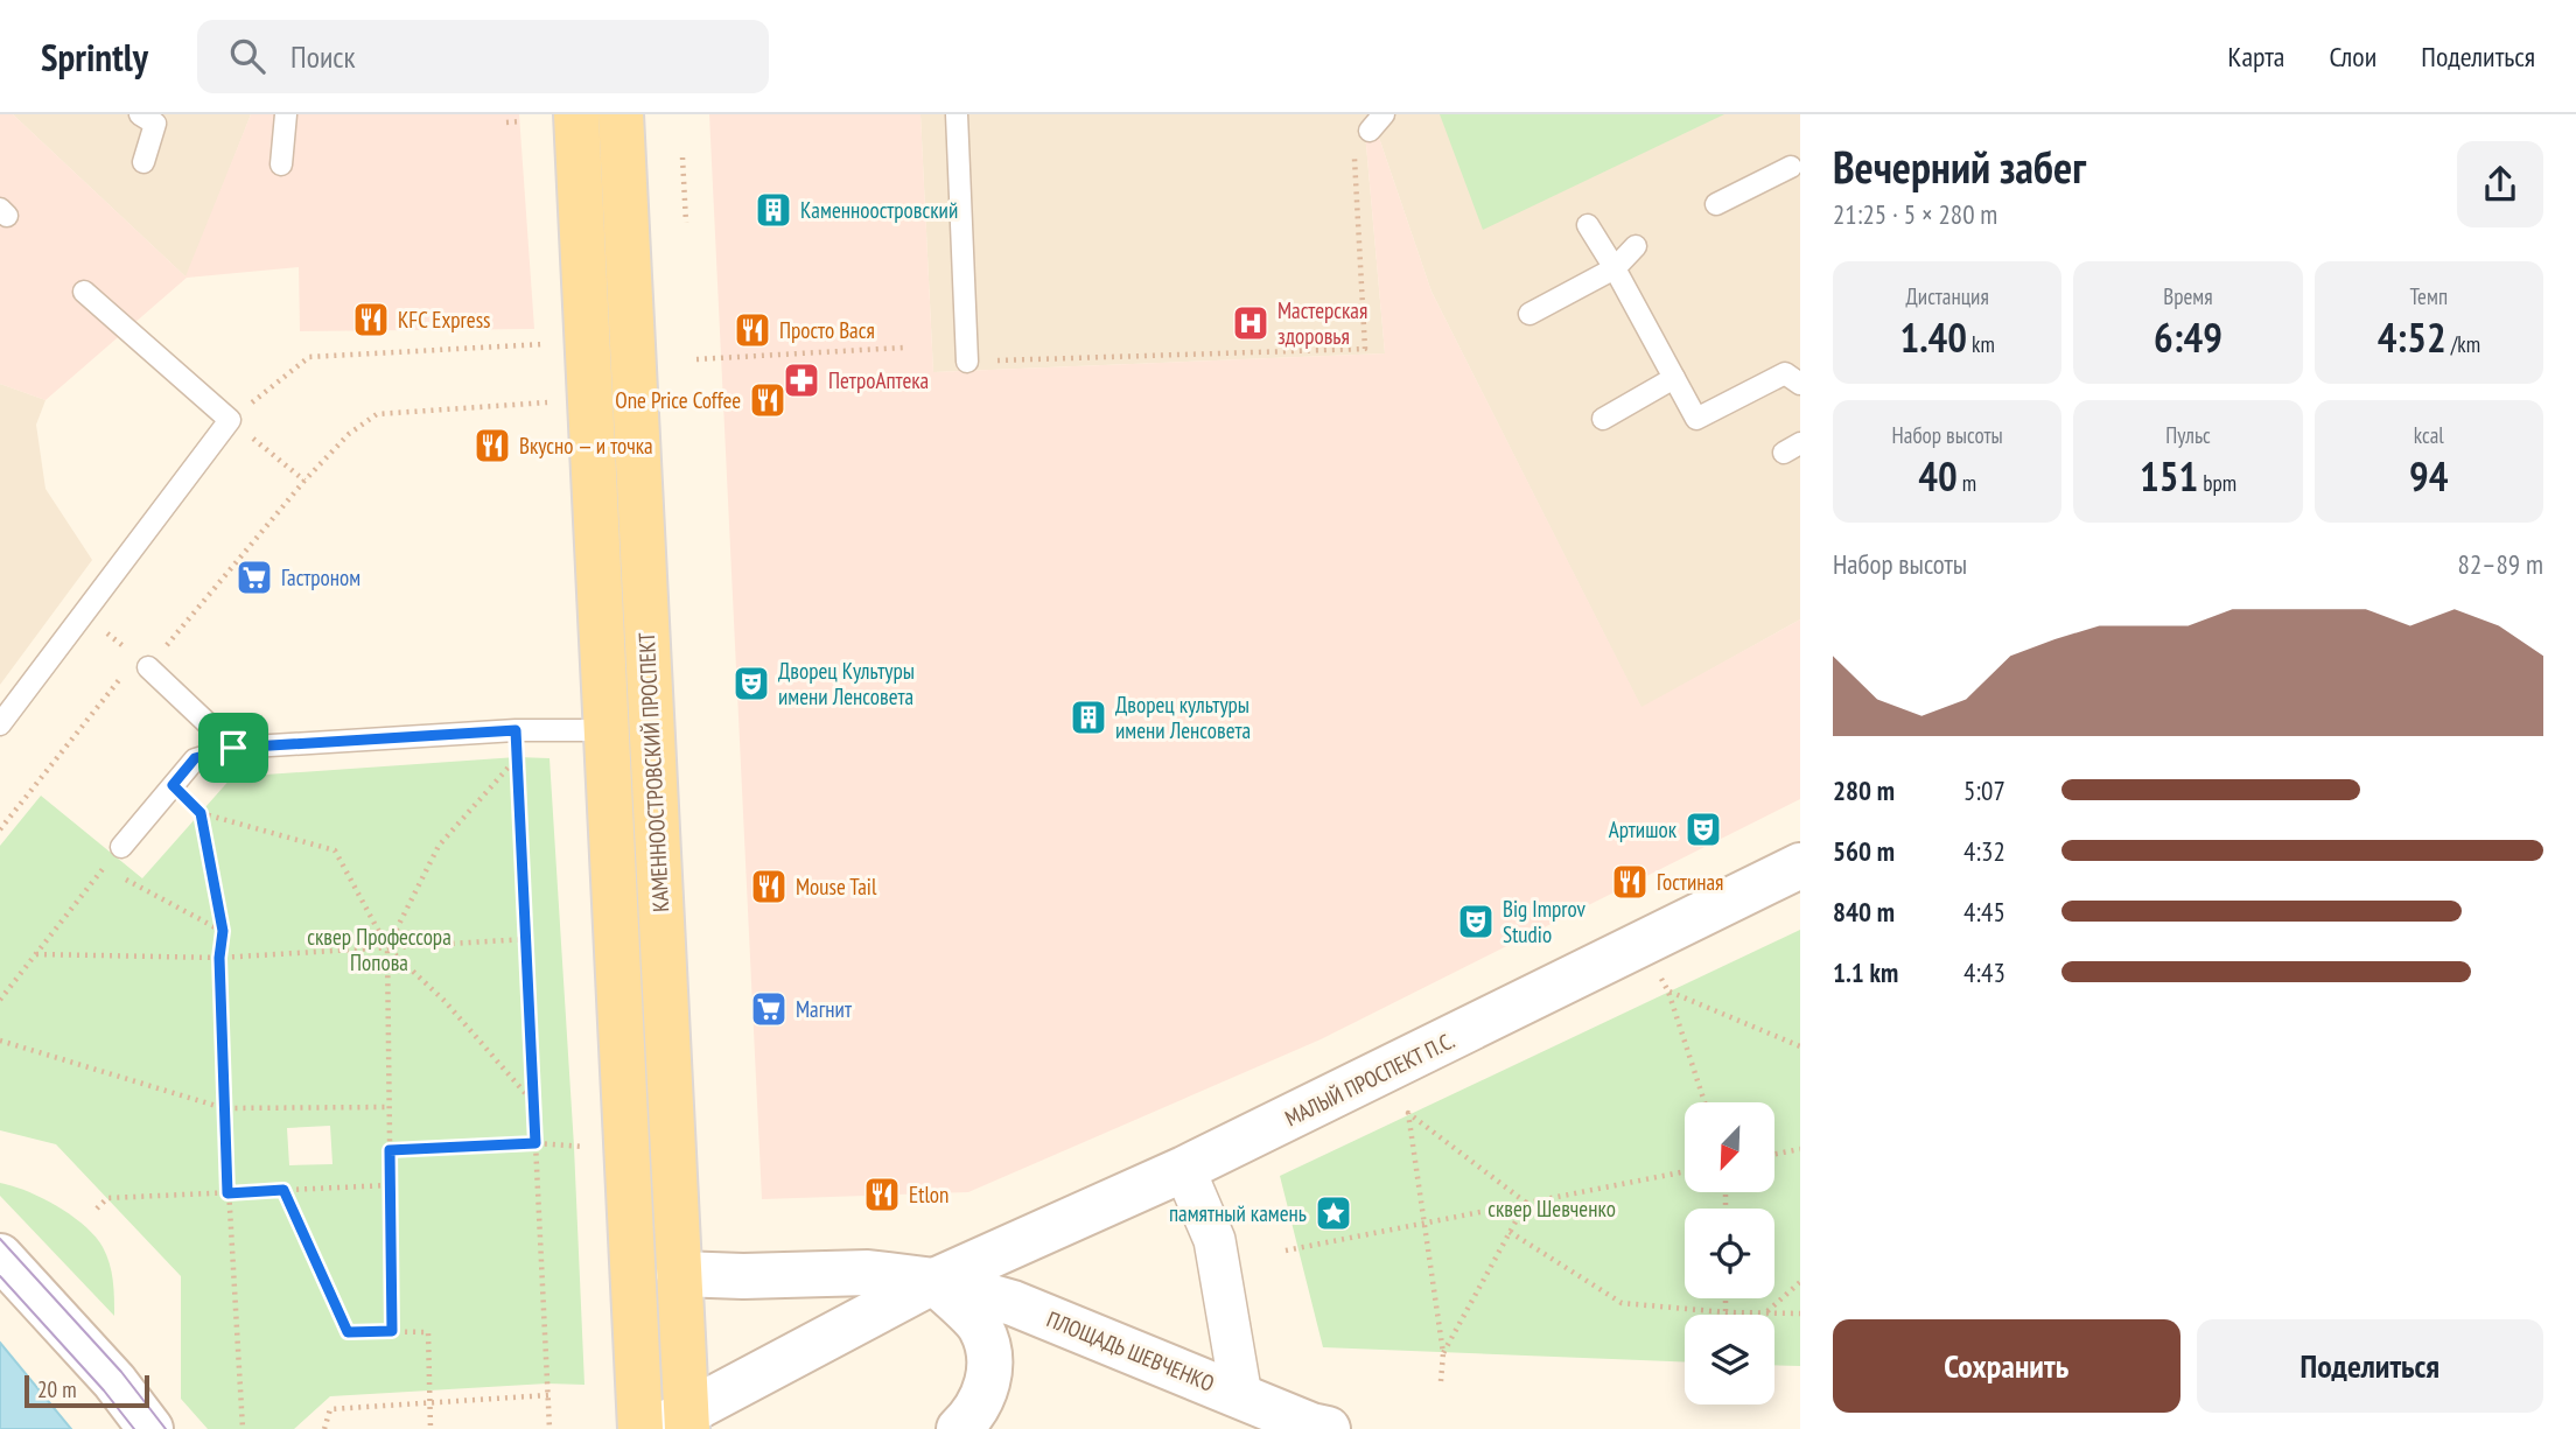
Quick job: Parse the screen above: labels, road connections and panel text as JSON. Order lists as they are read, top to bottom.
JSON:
{
  "streets": {
    "main road": ["КАМЕННООСТРОВСКИЙ ПРОСПЕКТ"],
    "street": ["МАЛЫЙ ПРОСПЕКТ П.С.", "ПЛОЩАДЬ ШЕВЧЕНКО"]
  },
  "crossings": [
    ["КАМЕННООСТРОВСКИЙ ПРОСПЕКТ", "МАЛЫЙ ПРОСПЕКТ П.С."],
    ["МАЛЫЙ ПРОСПЕКТ П.С.", "ПЛОЩАДЬ ШЕВЧЕНКО"]
  ],
  "parks": ["сквер Профессора Попова", "сквер Шевченко"],
  "places": {
    "building": ["Каменноостровский", "Дворец культуры имени Ленсовета"],
    "restaurant": [
      "KFC Express",
      "Просто Вася",
      "One Price Coffee",
      "Вкусно — и точка",
      "Гостиная",
      "Mouse Tail",
      "Etlon"
    ],
    "hospital": ["Мастерская здоровья"],
    "pharmacy": ["ПетроАптека"],
    "supermarket": ["Гастроном", "Магнит"],
    "theatre": ["Дворец Культуры имени Ленсовета", "Артишок", "Big Improv Studio"],
    "place": ["памятный камень"]
  },
  "scale_bar": "20 m",
  "north": "bottom left",
  "page": {
    "header": "Sprintly",
    "search": "Поиск",
    "nav": ["Карта", "Слои", "Поделиться"],
    "heading": ["Вечерний забег", "21:25 · 5 × 280 m"],
    "stats": [
      ["Дистанция", "1.40 km"],
      ["Время", "6:49"],
      ["Темп", "4:52 /km"],
      ["Набор высоты", "40 m"],
      ["Пульс", "151 bpm"],
      ["kcal", "94"]
    ],
    "chart": ["Набор высоты", "82–89 m"],
    "list": [
      {
        "name": "280 m",
        "note": "5:07"
      },
      {
        "name": "560 m",
        "note": "4:32"
      },
      {
        "name": "840 m",
        "note": "4:45"
      },
      {
        "name": "1.1 km",
        "note": "4:43"
      }
    ],
    "buttons": ["Сохранить", "Поделиться"],
    "scale": "20 m"
  }
}
